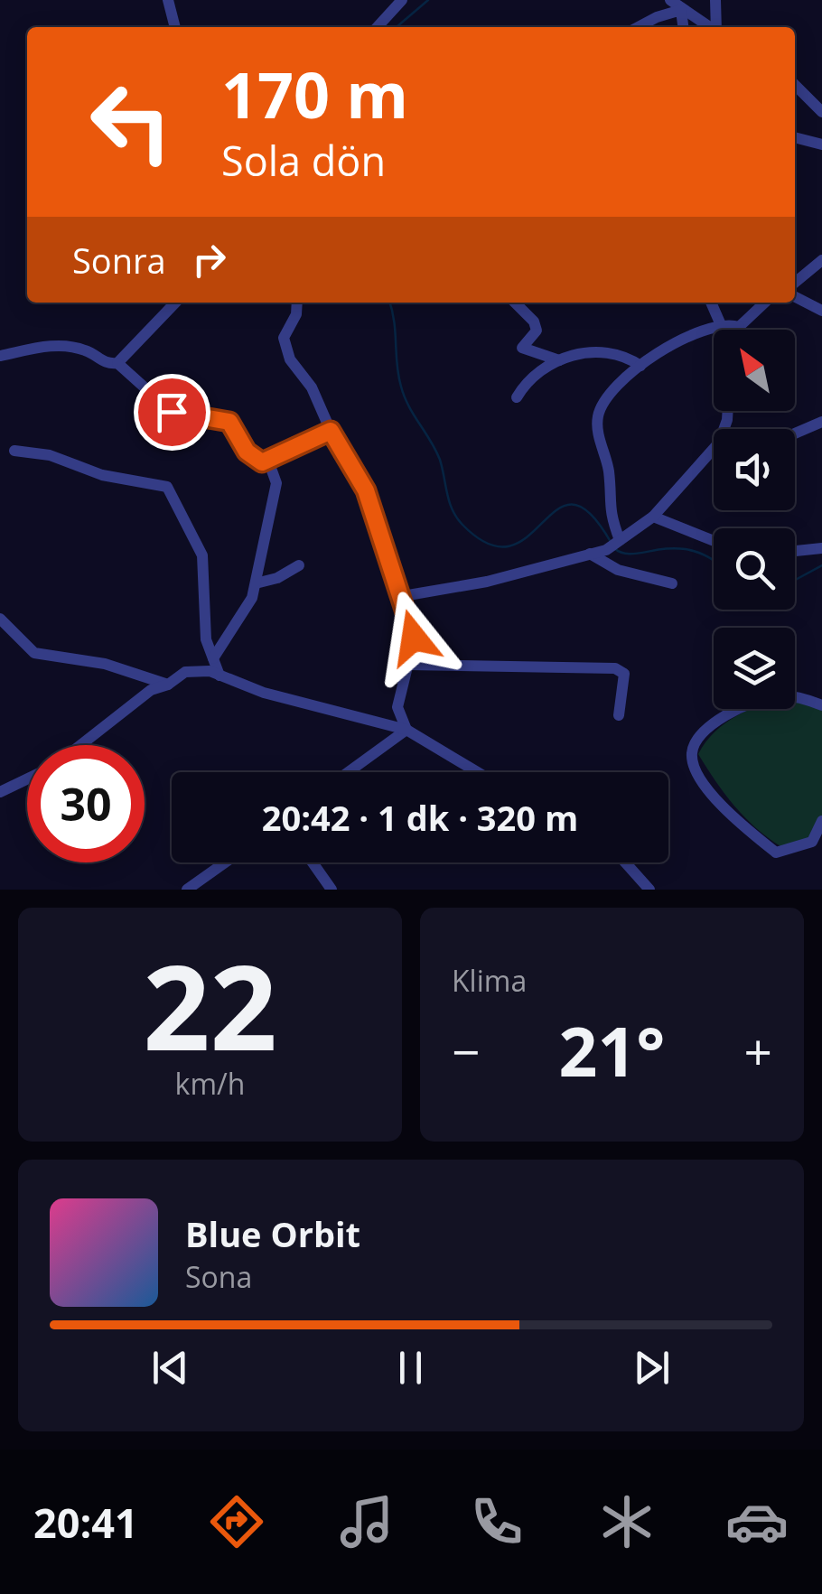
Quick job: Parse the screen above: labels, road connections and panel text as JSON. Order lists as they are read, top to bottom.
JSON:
{
  "north": "top left",
  "page": {
    "turn": ["170 m", "Sola dön"],
    "then": "Sonra",
    "limit": "30",
    "trip": "20:42 · 1 dk · 320 m",
    "tile": [
      ["22", "km/h"],
      "Klima"
    ],
    "heat": ["−", "21°", "+"],
    "song": ["Blue Orbit", "Sona"],
    "tabs": "20:41"
  }
}
